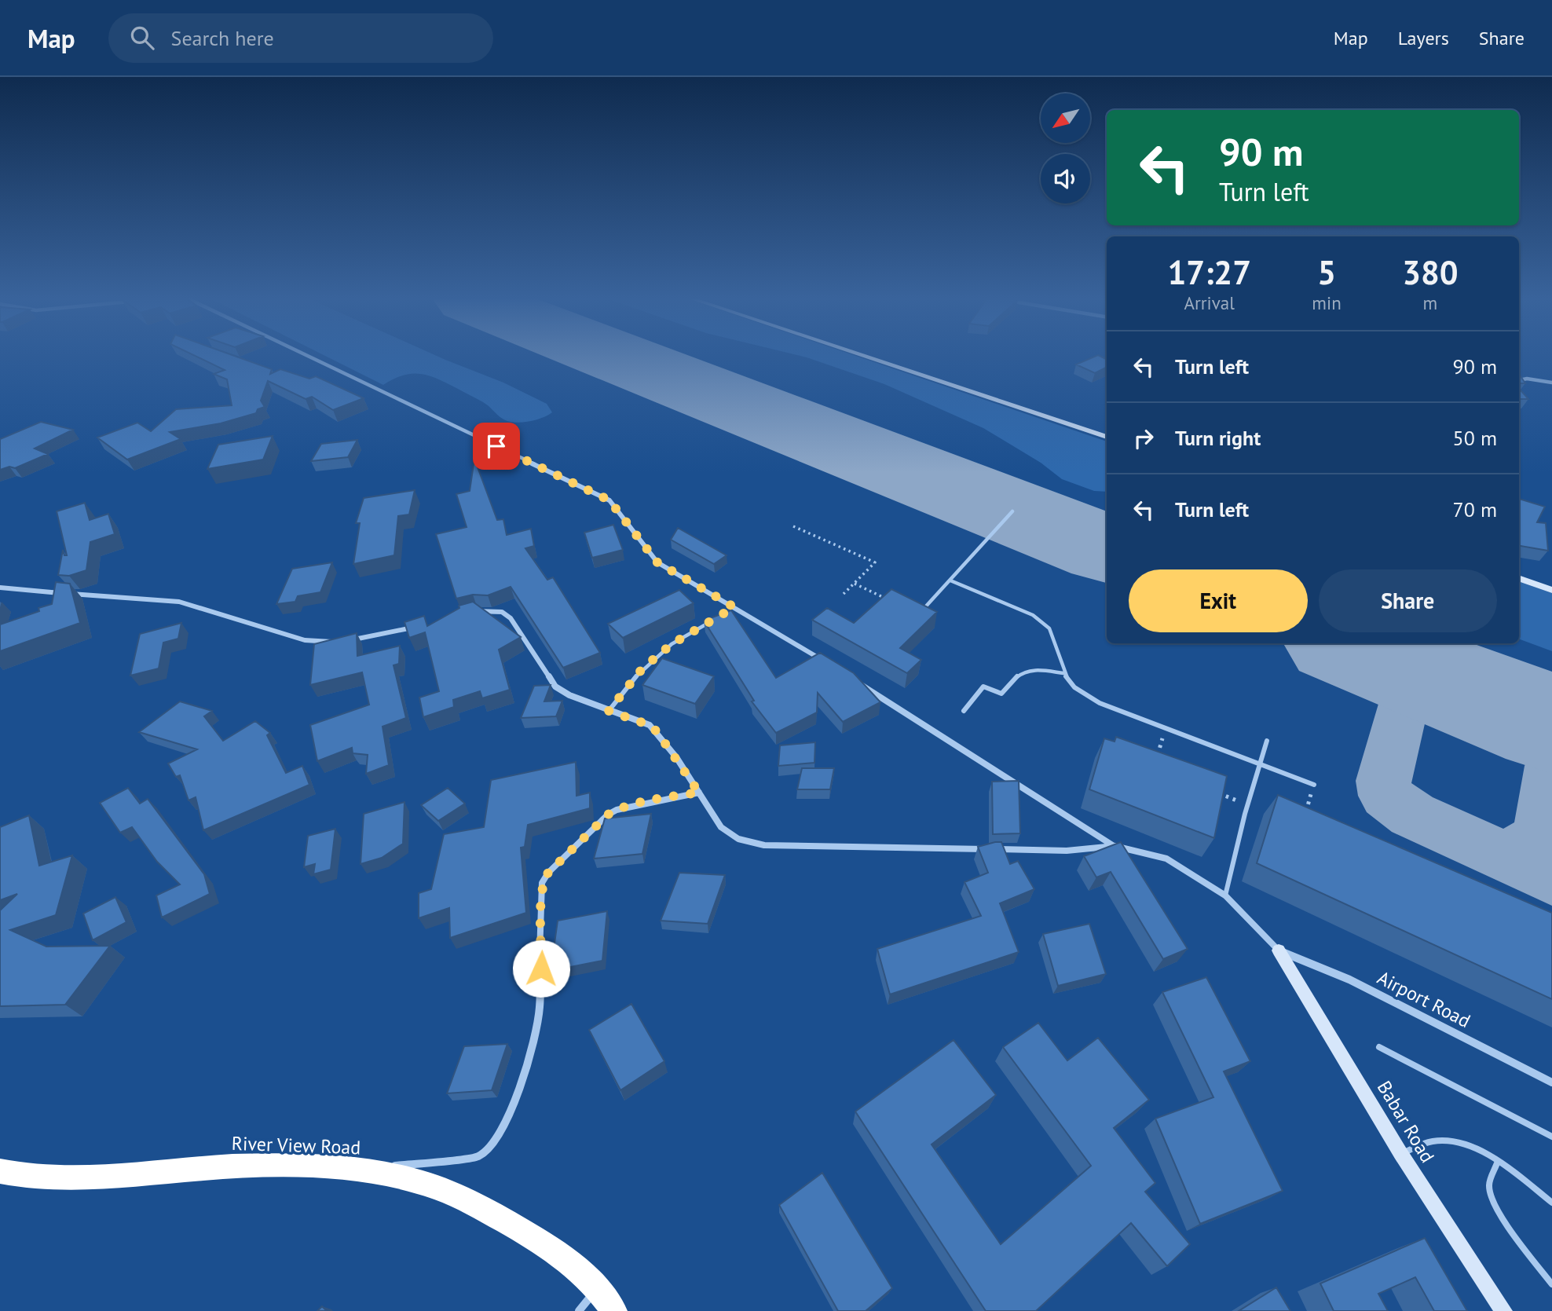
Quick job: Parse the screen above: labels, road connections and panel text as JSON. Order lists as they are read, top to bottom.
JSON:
{
  "streets": {
    "highway": ["River View Road"],
    "street": ["Airport Road", "Babar Road"]
  },
  "crossings": [
    ["Airport Road", "Babar Road"]
  ],
  "north": "bottom left",
  "page": {
    "header": "Map",
    "search": "Search here",
    "nav": ["Map", "Layers", "Share"],
    "turn": ["90 m", "Turn left"],
    "eta": [
      "17:27",
      "Arrival",
      "5",
      "min",
      "380",
      "m"
    ],
    "list": [
      {
        "name": "Turn left",
        "value": "90 m"
      },
      {
        "name": "Turn right",
        "value": "50 m"
      },
      {
        "name": "Turn left",
        "value": "70 m"
      }
    ],
    "buttons": ["Exit", "Share"]
  }
}
